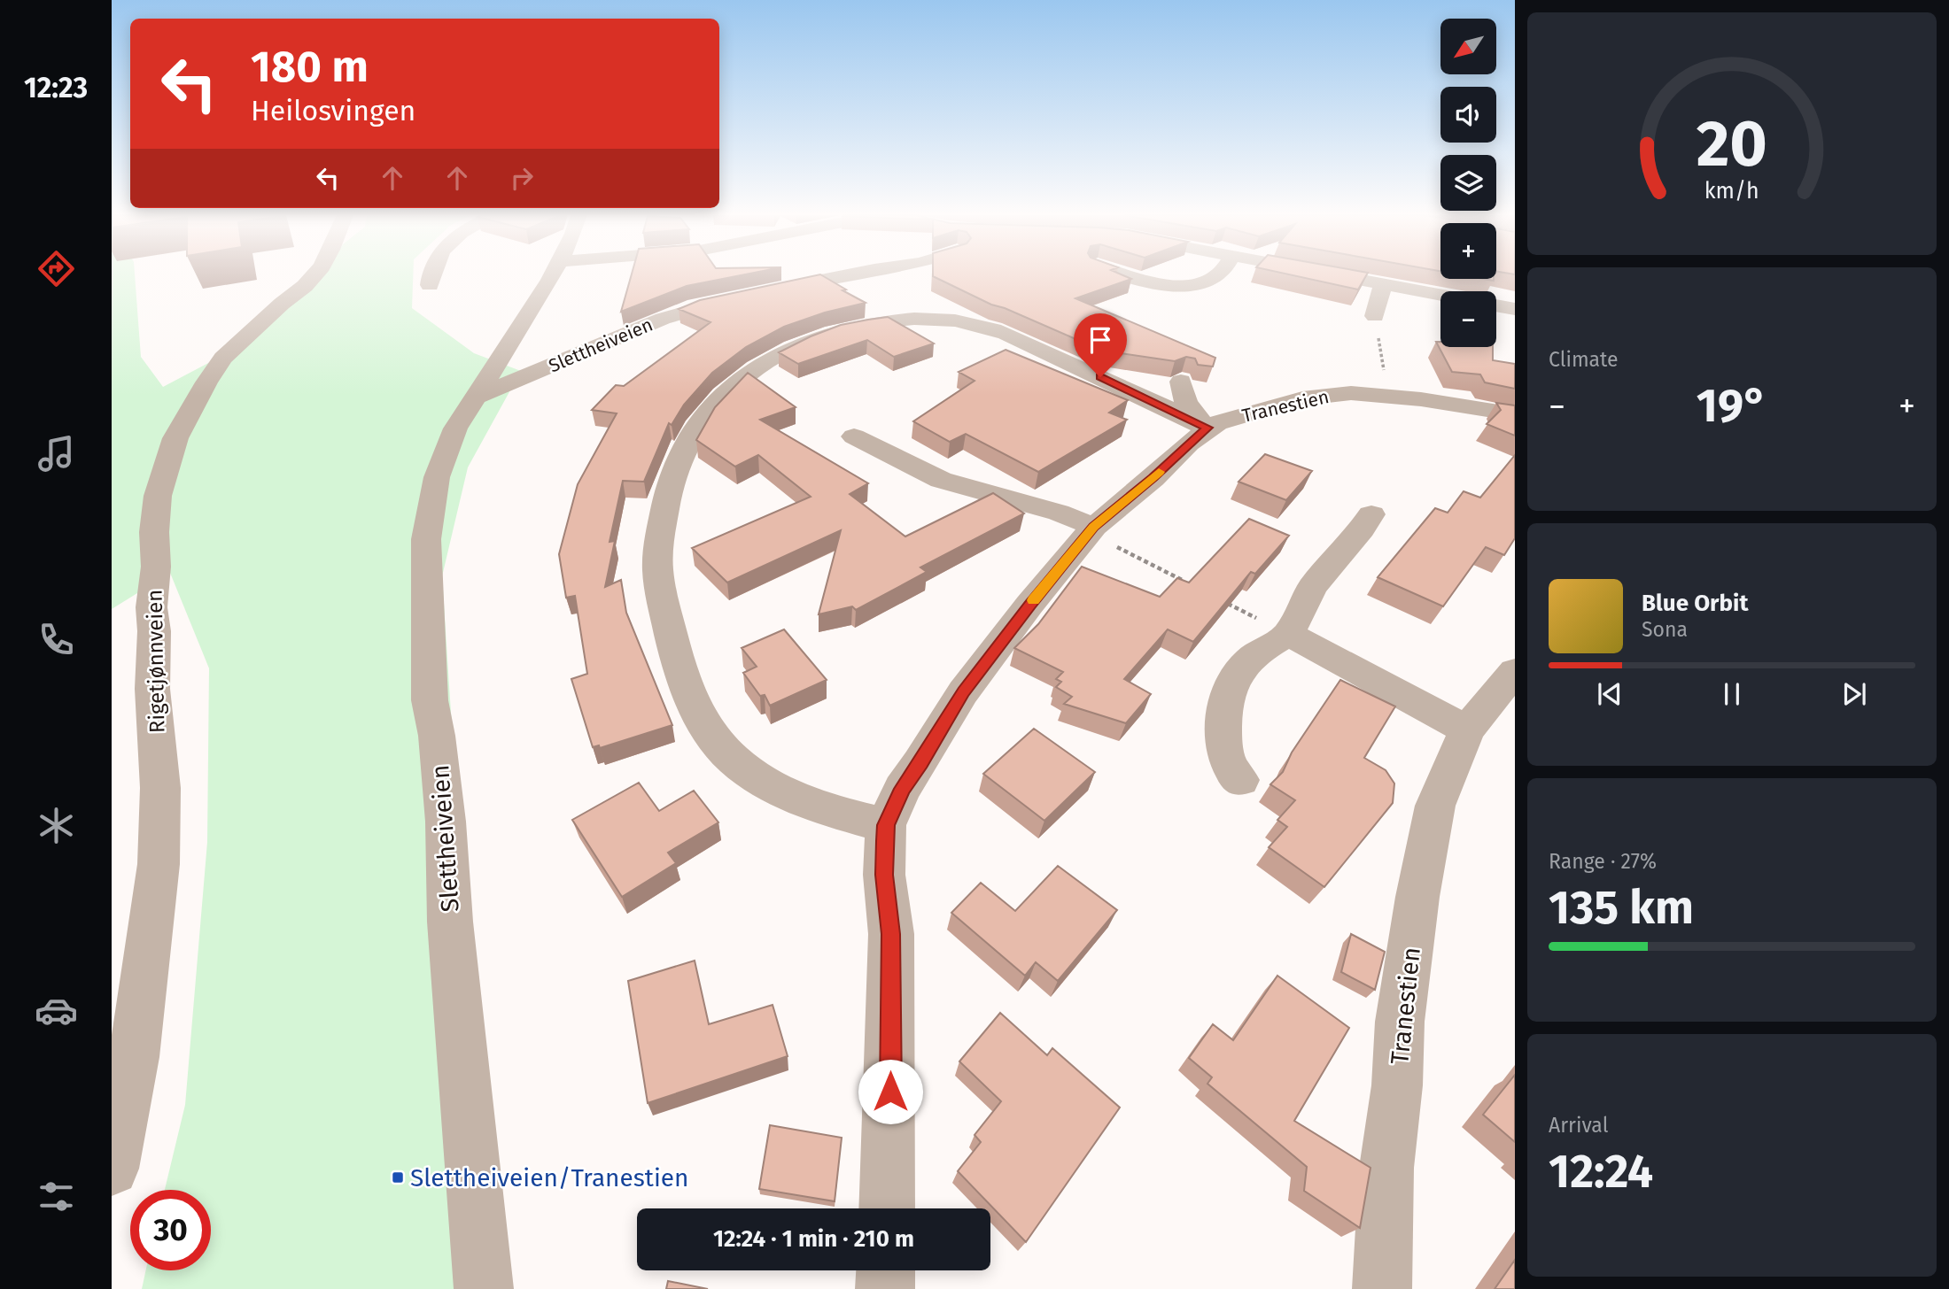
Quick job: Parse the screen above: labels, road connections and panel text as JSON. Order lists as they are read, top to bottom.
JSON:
{
  "streets": {
    "street": ["Slettheiveien", "Tranestien", "Rigetjønnveien"]
  },
  "places": {
    "transit": ["Slettheiveien/Tranestien"]
  },
  "north": "bottom left",
  "page": {
    "tabs": "12:23",
    "map_buttons": ["+", "−"],
    "turn": ["180 m", "Heilosvingen"],
    "tile": [
      "Climate",
      ["Range · 27%", "135 km"],
      ["Arrival", "12:24"]
    ],
    "heat": ["−", "19°", "+"],
    "song": ["Blue Orbit", "Sona"],
    "limit": "30",
    "trip": "12:24 · 1 min · 210 m",
    "gauge": ["20", "km/h"]
  }
}
